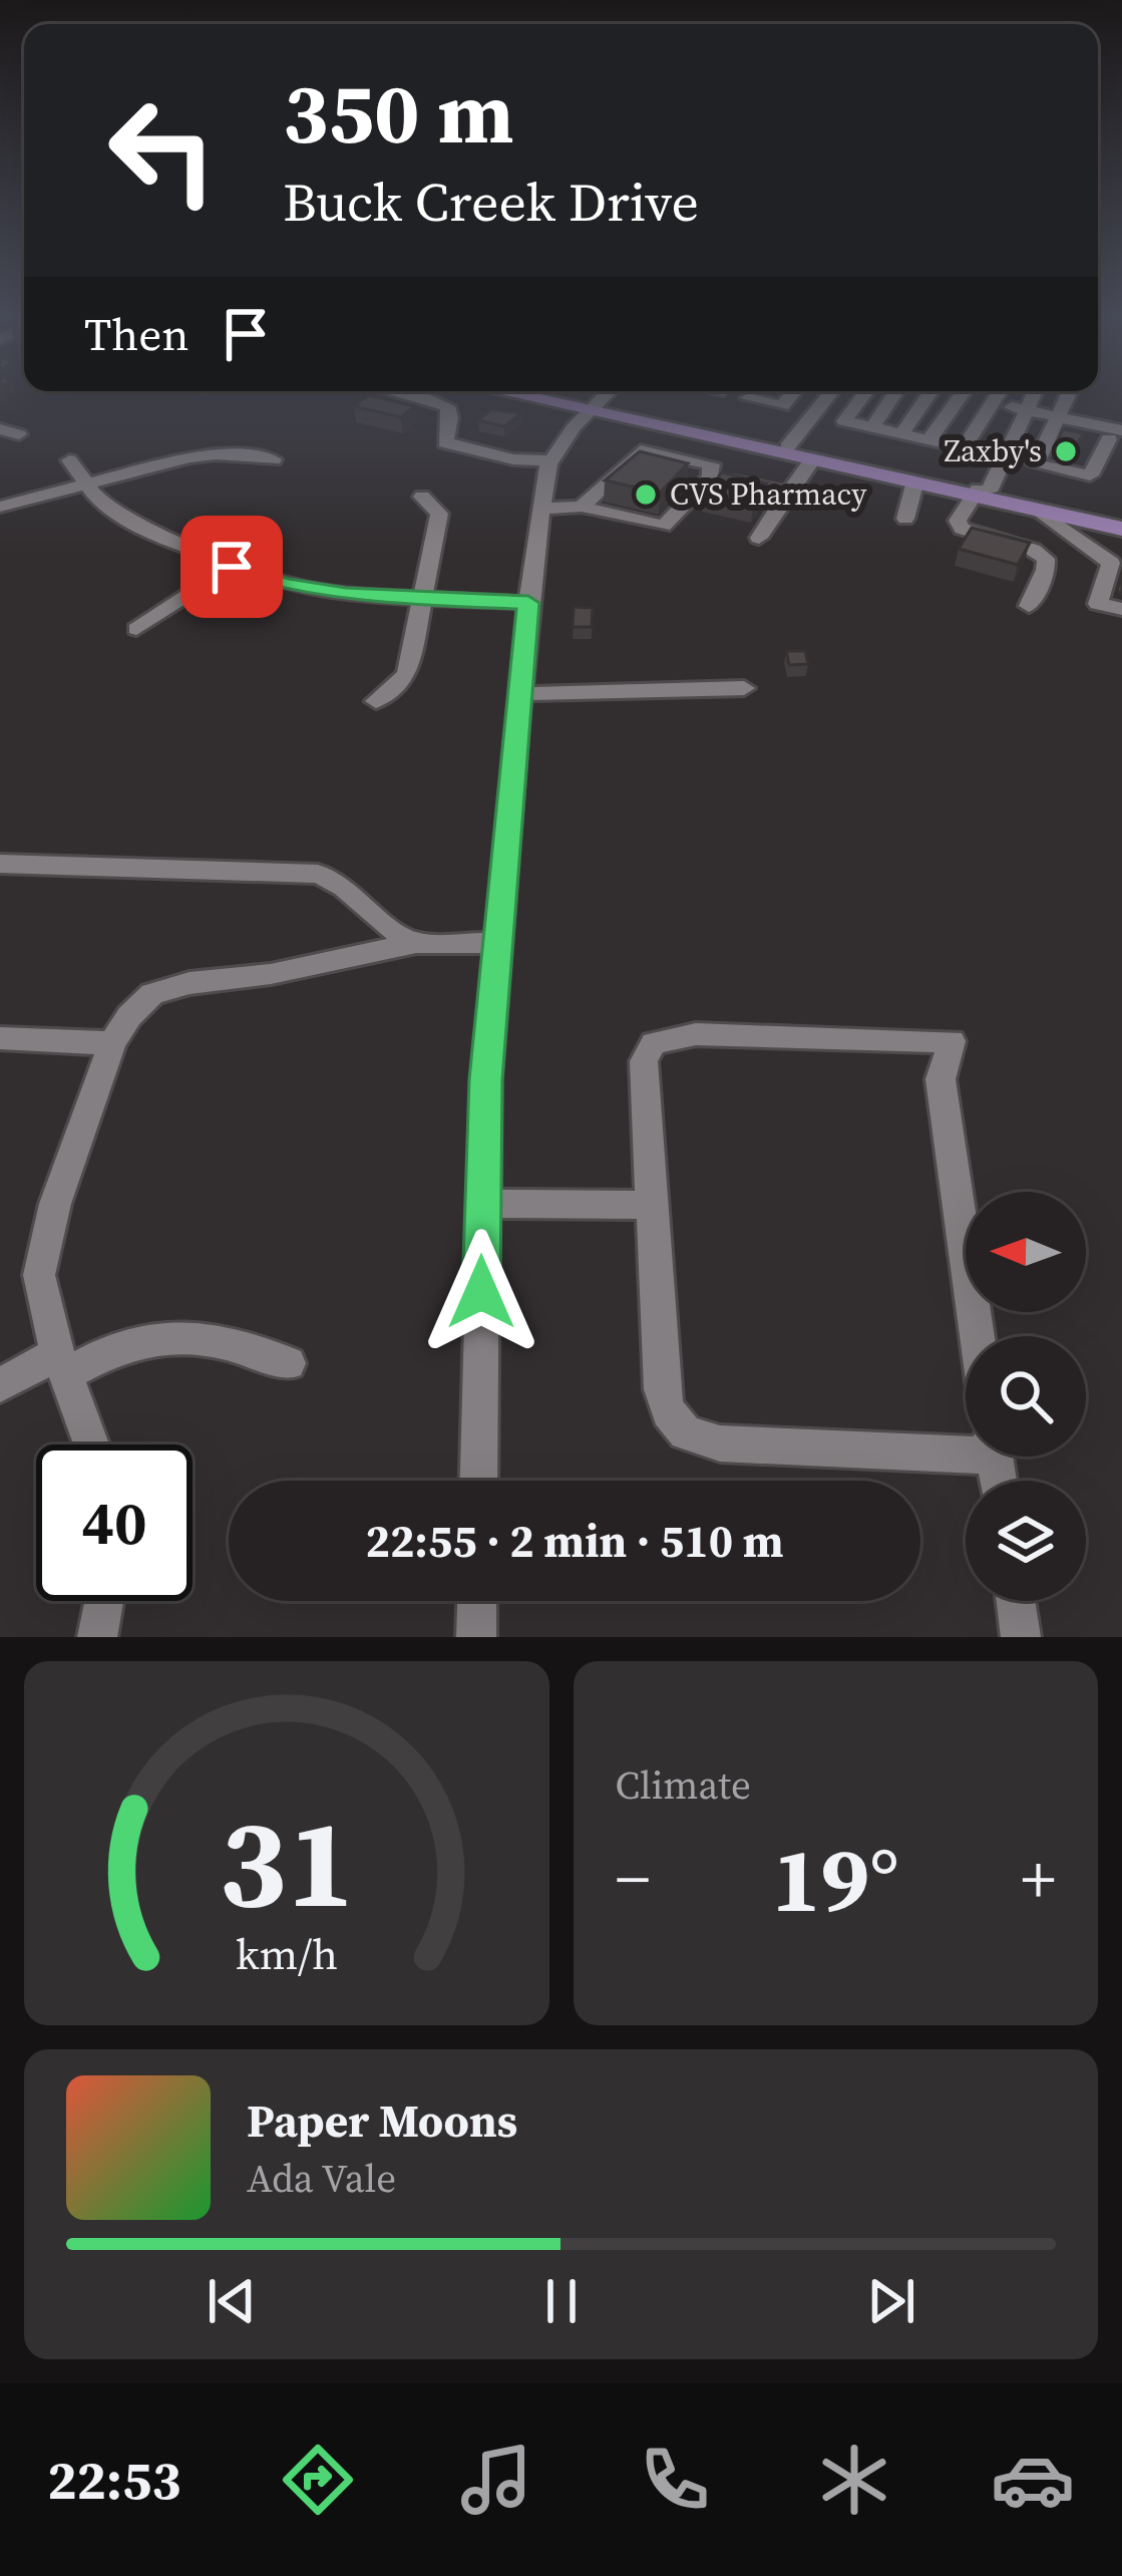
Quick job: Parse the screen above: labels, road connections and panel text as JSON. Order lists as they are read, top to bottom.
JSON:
{
  "places": ["Zaxby's", "CVS Pharmacy"],
  "north": "left",
  "page": {
    "turn": ["350 m", "Buck Creek Drive"],
    "then": "Then",
    "limit": "40",
    "trip": "22:55 · 2 min · 510 m",
    "tile": "Climate",
    "heat": ["−", "19°", "+"],
    "song": ["Paper Moons", "Ada Vale"],
    "tabs": "22:53",
    "gauge": ["31", "km/h"]
  }
}
